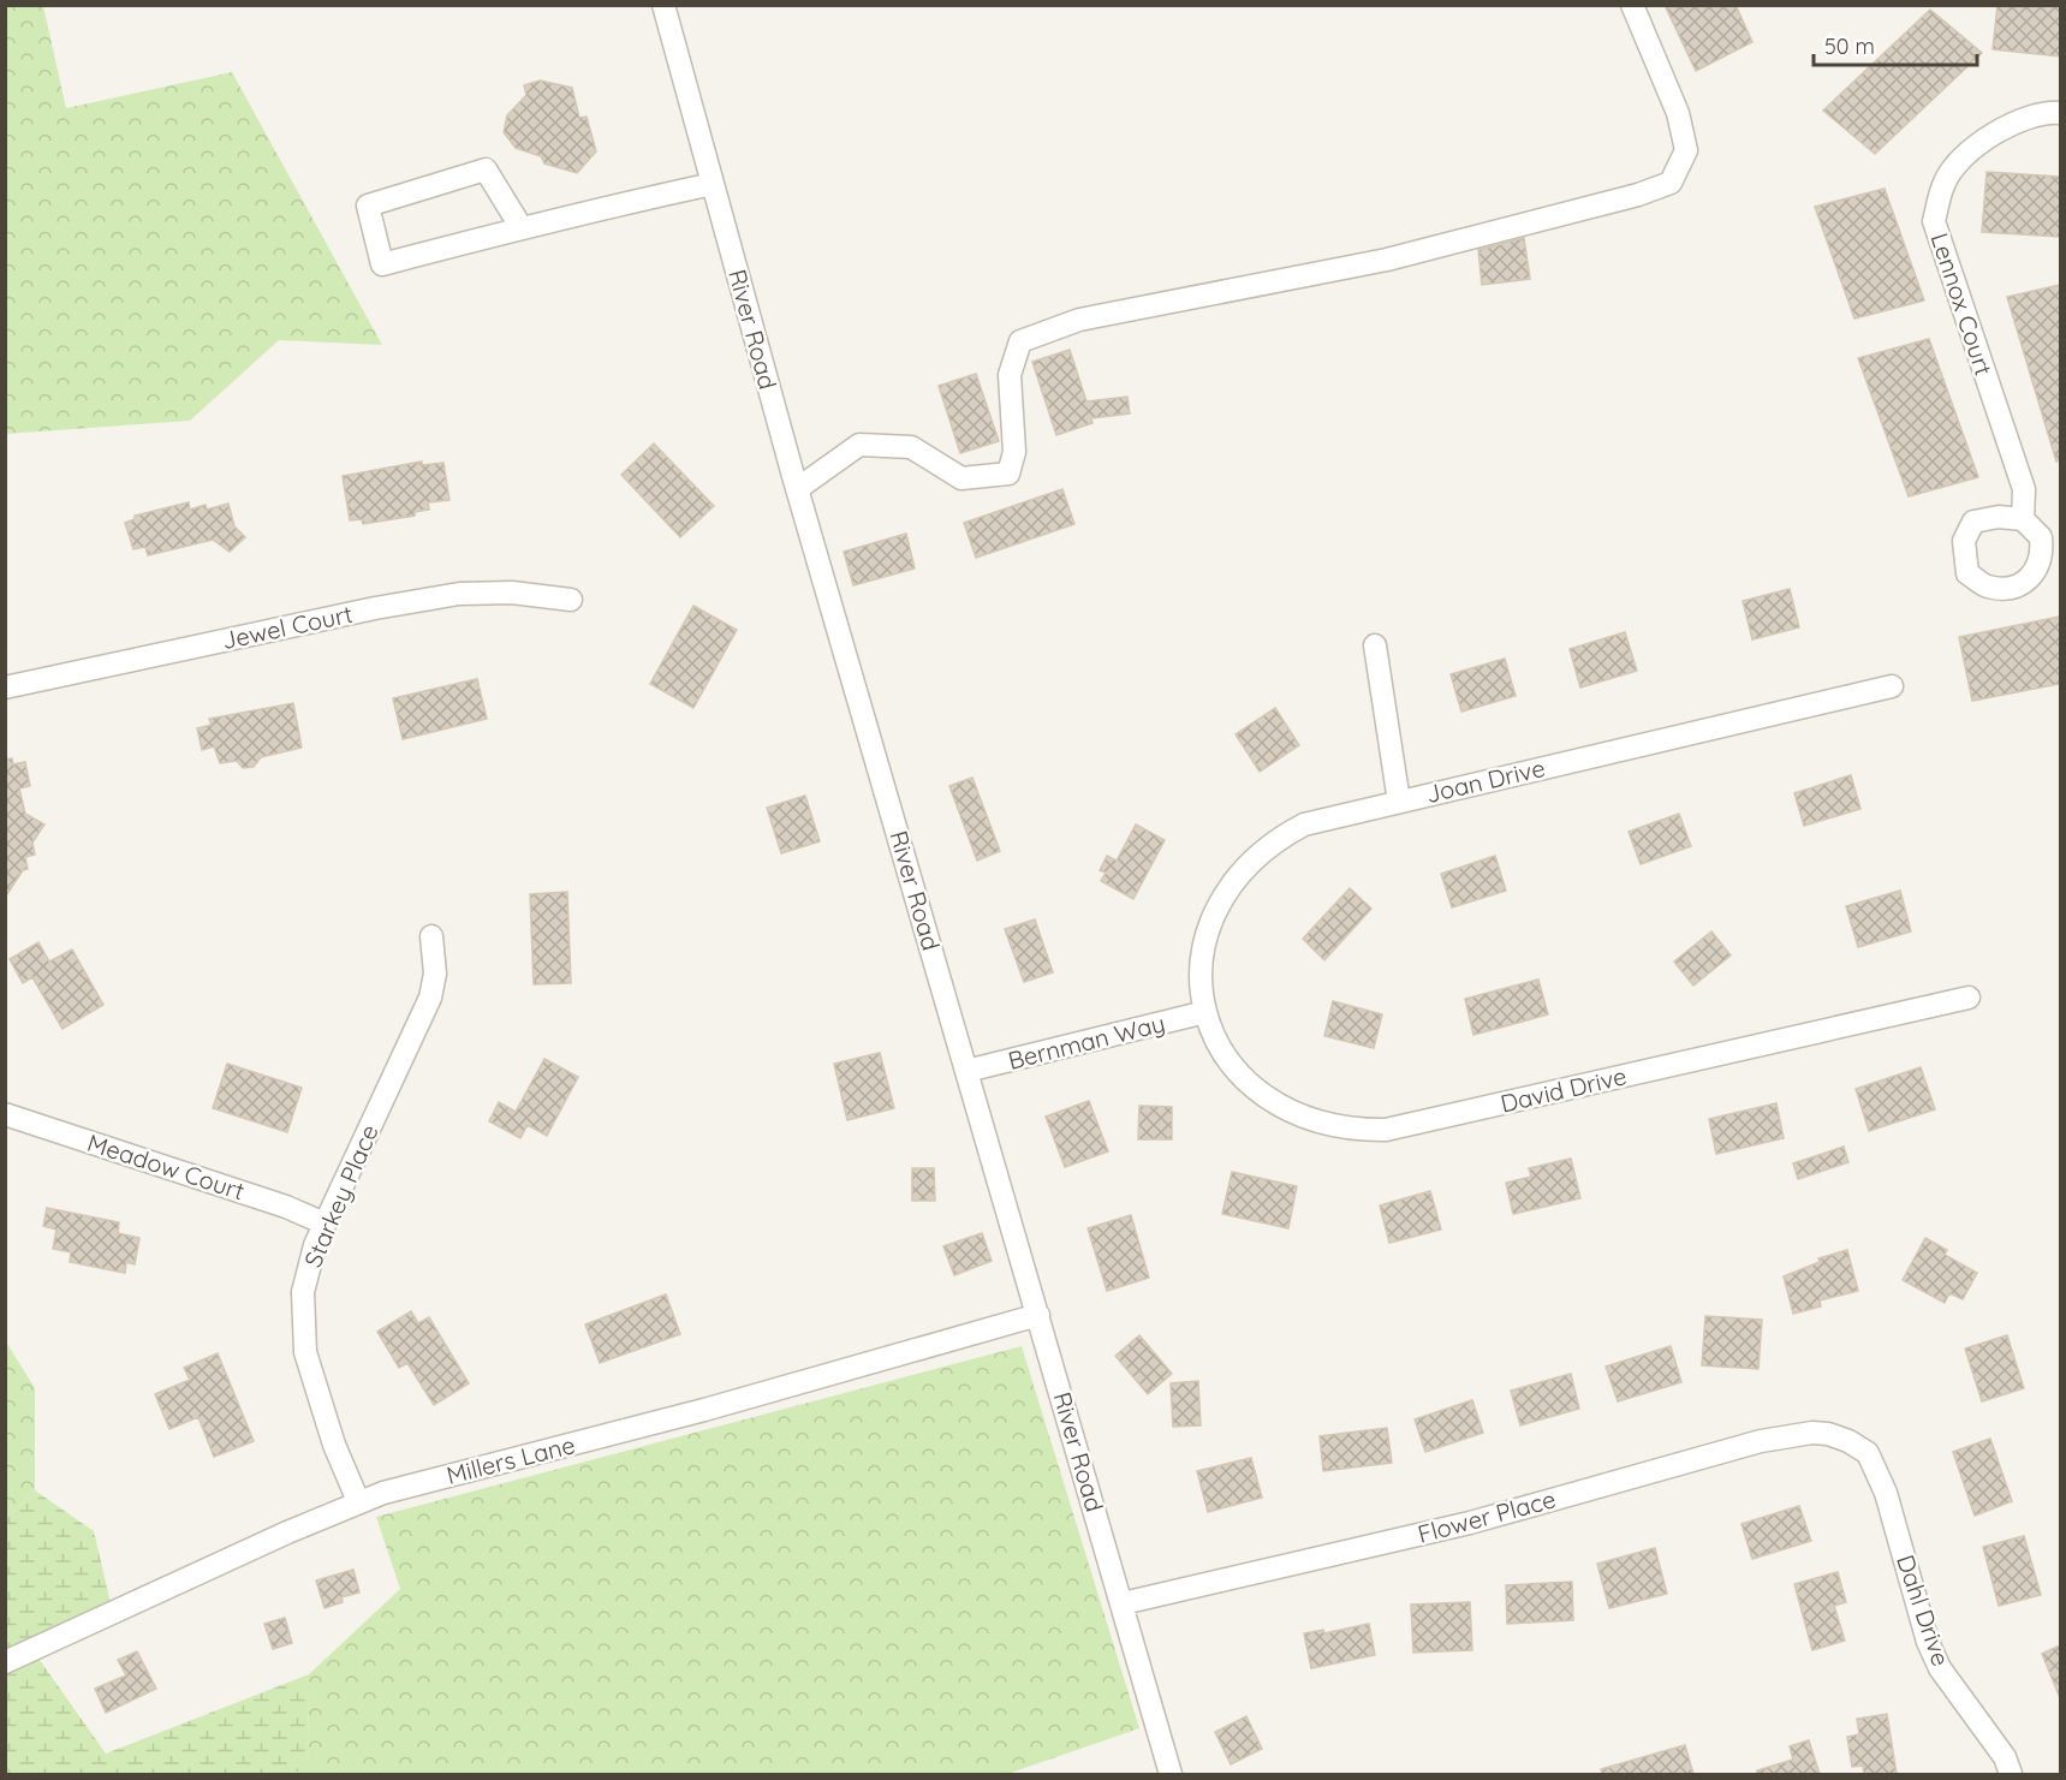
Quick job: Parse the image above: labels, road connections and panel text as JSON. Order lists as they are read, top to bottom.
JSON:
{
  "streets": {
    "street": [
      "Lennox Court",
      "River Road",
      "Jewel Court",
      "Joan Drive",
      "Bernman Way",
      "David Drive",
      "Meadow Court",
      "Starkey Place",
      "Millers Lane",
      "Flower Place",
      "Dahl Drive"
    ]
  },
  "crossings": [
    ["River Road", "Bernman Way"],
    ["River Road", "Millers Lane"],
    ["River Road", "Flower Place"],
    ["Joan Drive", "Bernman Way"],
    ["Joan Drive", "David Drive"],
    ["Bernman Way", "David Drive"],
    ["Meadow Court", "Starkey Place"],
    ["Starkey Place", "Millers Lane"],
    ["Flower Place", "Dahl Drive"]
  ],
  "scale_bar": "50 m"
}
